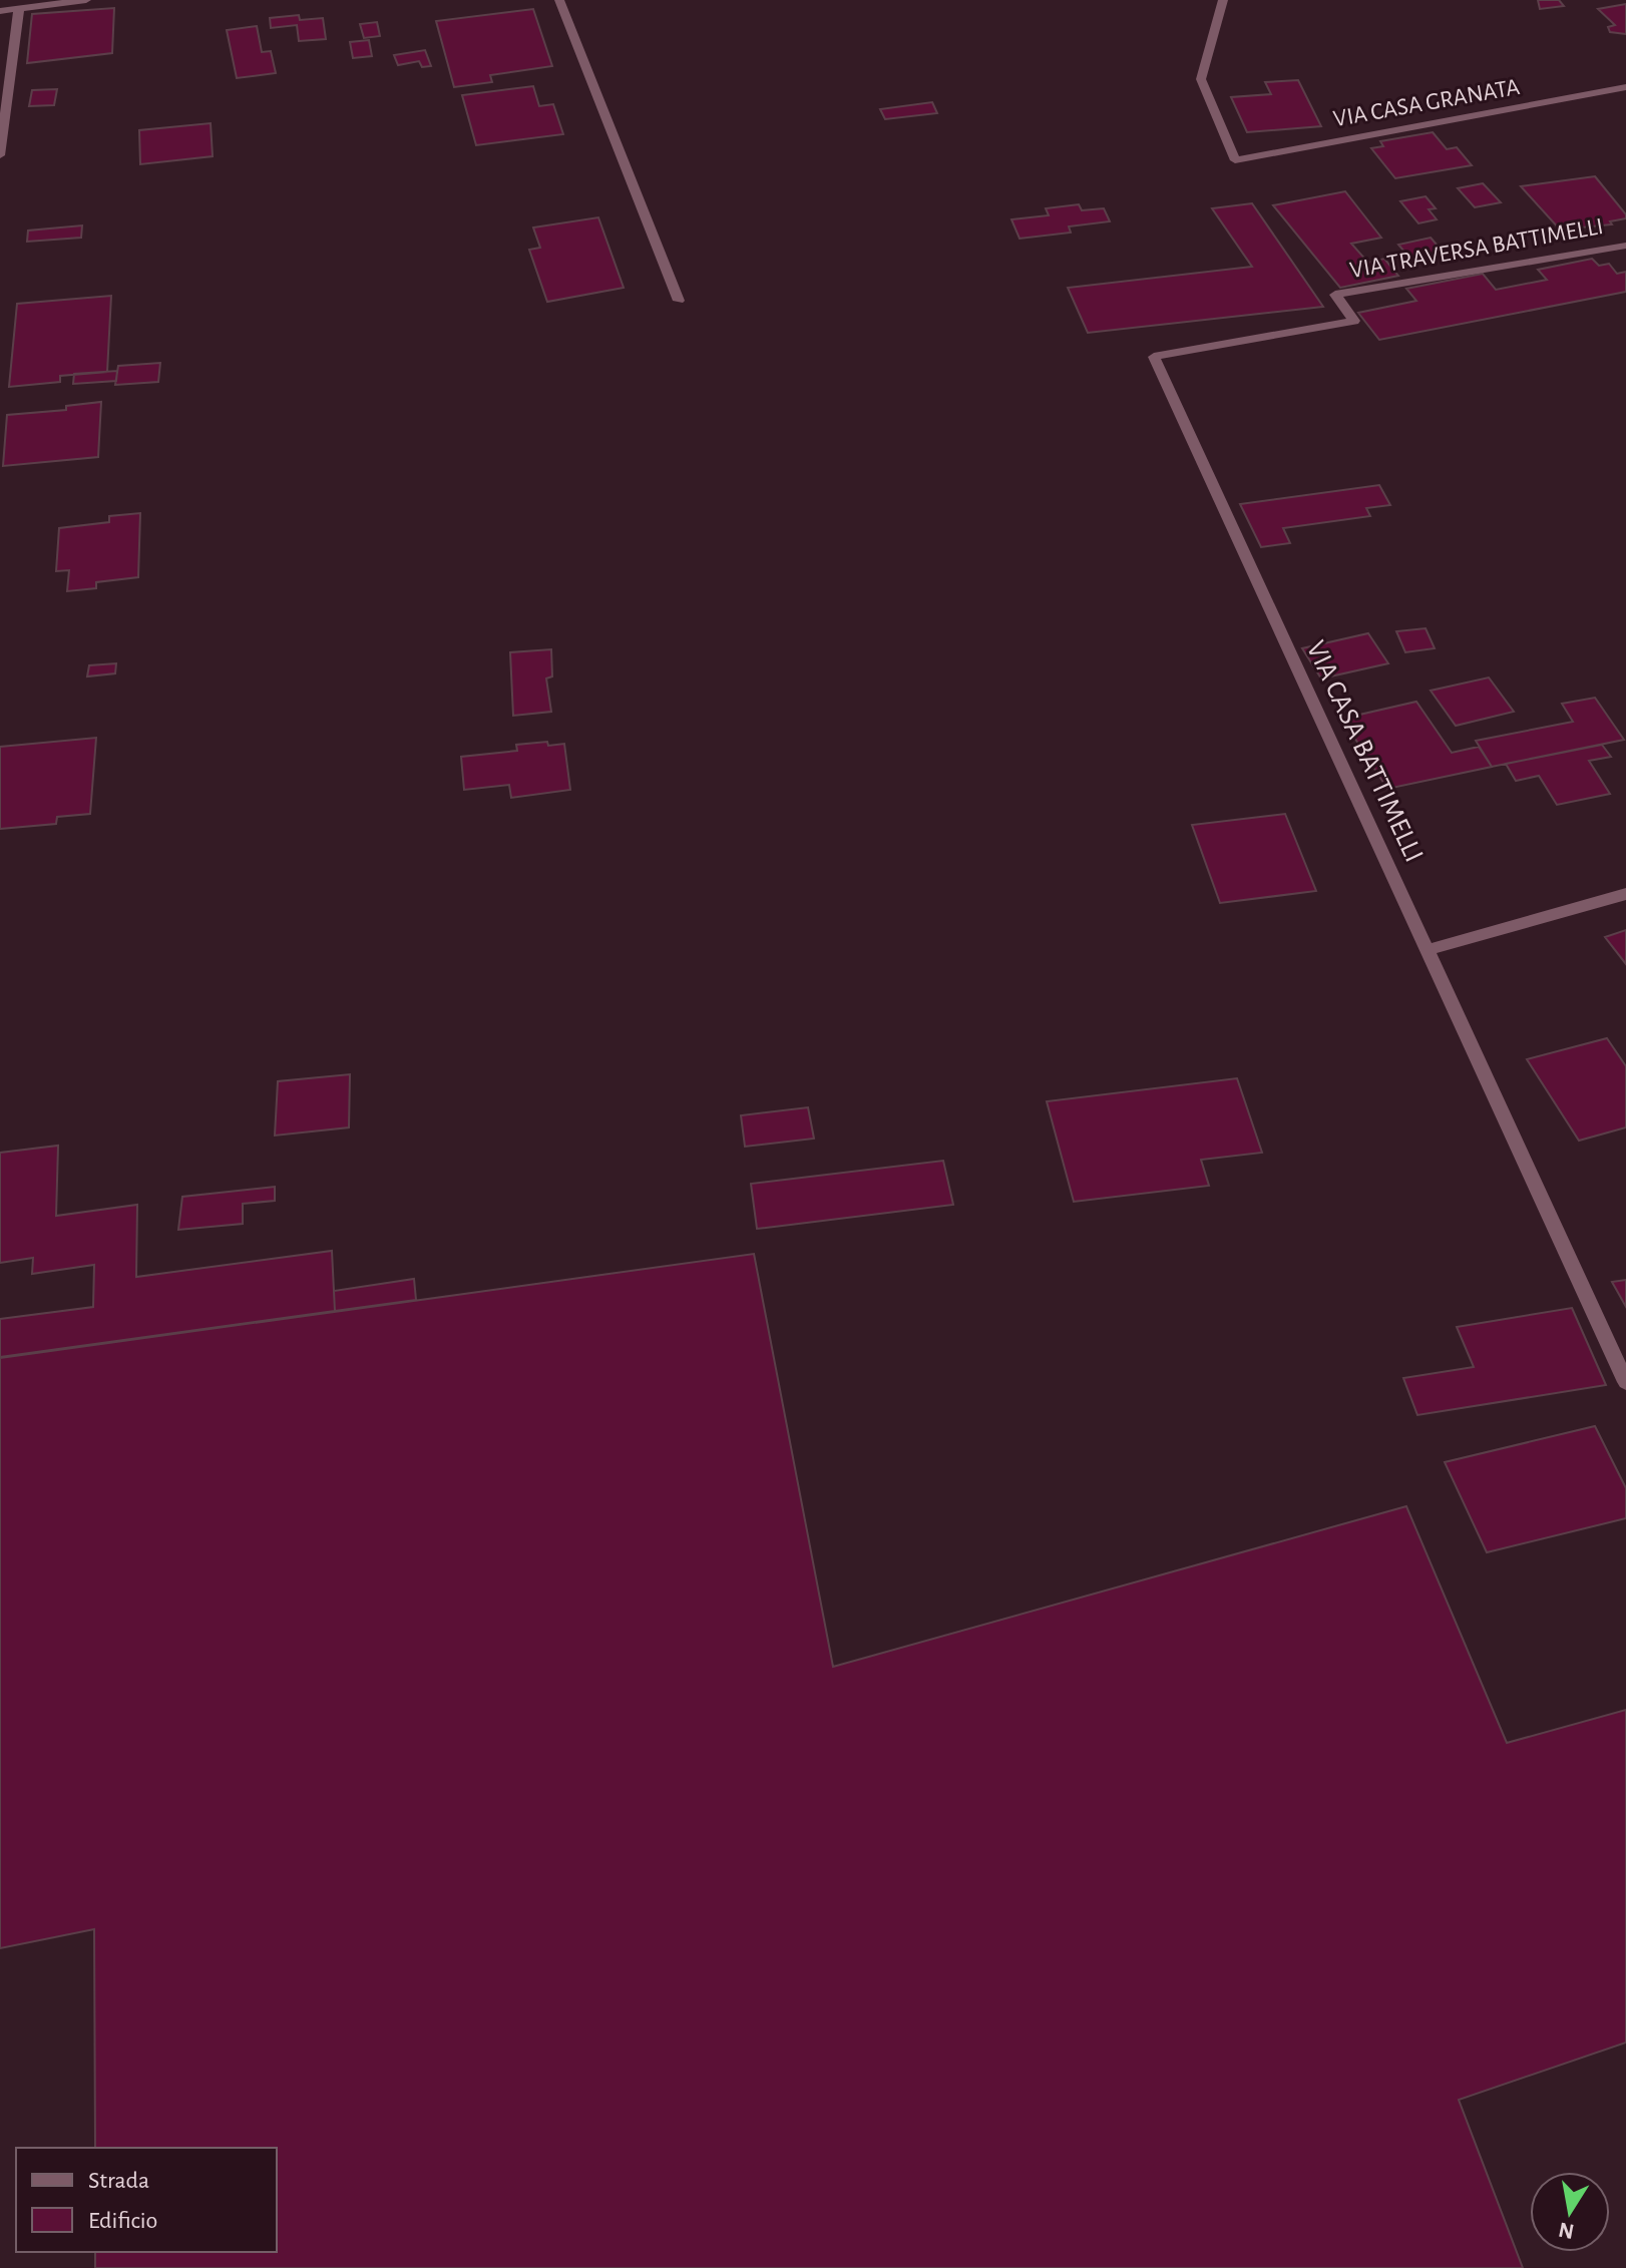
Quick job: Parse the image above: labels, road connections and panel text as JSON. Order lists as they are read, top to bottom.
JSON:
{
  "streets": {
    "street": ["VIA CASA GRANATA", "VIA TRAVERSA BATTIMELLI", "VIA CASA BATTIMELLI"]
  },
  "crossings": [
    ["VIA TRAVERSA BATTIMELLI", "VIA CASA BATTIMELLI"]
  ],
  "legend": ["Strada", "Edificio"],
  "north": "bottom"
}
